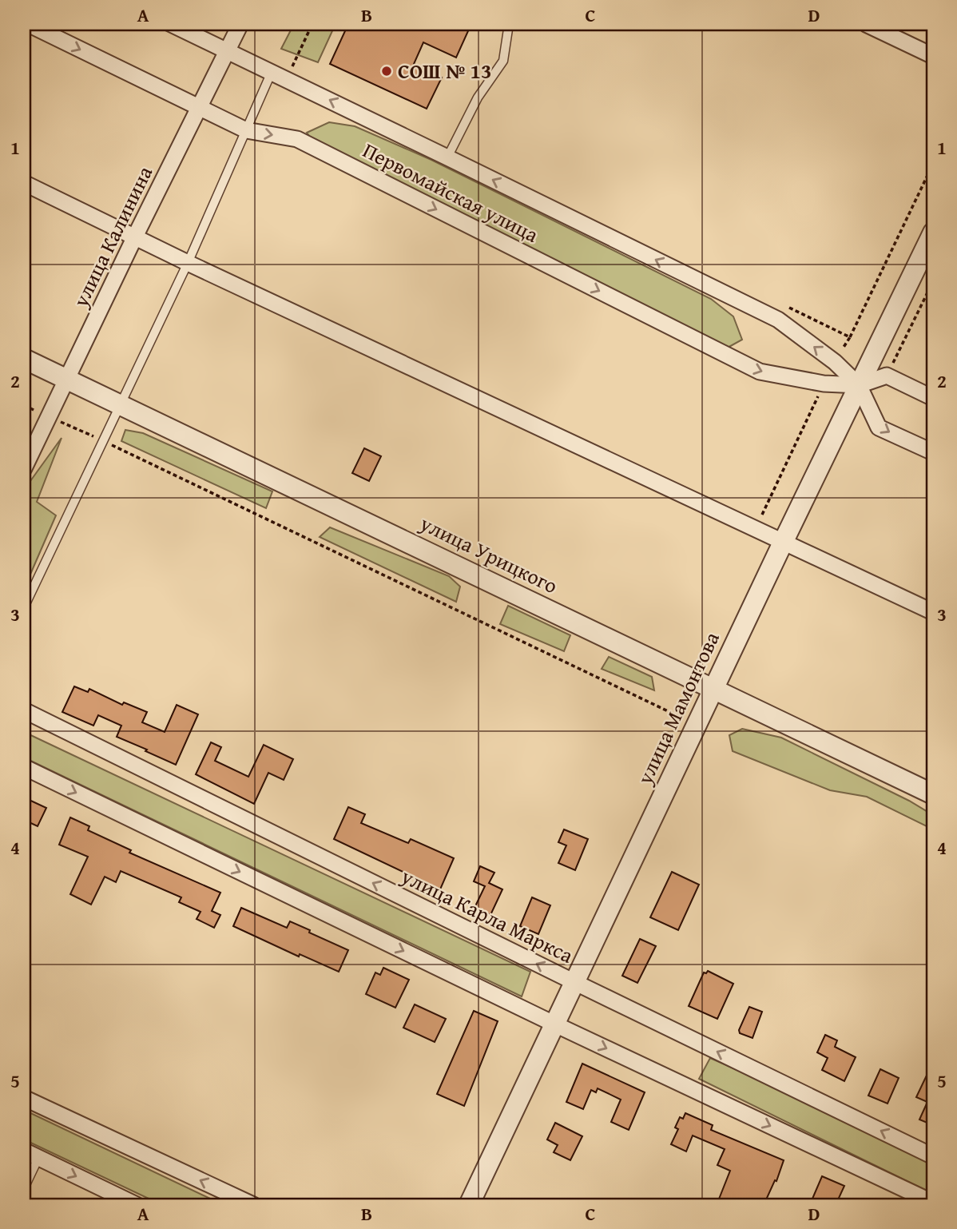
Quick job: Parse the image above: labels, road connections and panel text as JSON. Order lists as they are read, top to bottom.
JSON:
{
  "streets": {
    "street": [
      "Первомайская улица",
      "улица Калинина",
      "улица Урицкого",
      "улица Мамонтова",
      "улица Карла Маркса"
    ]
  },
  "crossings": [
    ["Первомайская улица", "улица Калинина"],
    ["Первомайская улица", "улица Мамонтова"],
    ["улица Калинина", "улица Урицкого"],
    ["улица Урицкого", "улица Мамонтова"],
    ["улица Мамонтова", "улица Карла Маркса"]
  ],
  "places": ["СОШ № 13"],
  "grid": {
    "columns": [
      "A",
      "B",
      "C",
      "D"
    ],
    "rows": [
      "1",
      "2",
      "3",
      "4",
      "5"
    ]
  }
}
